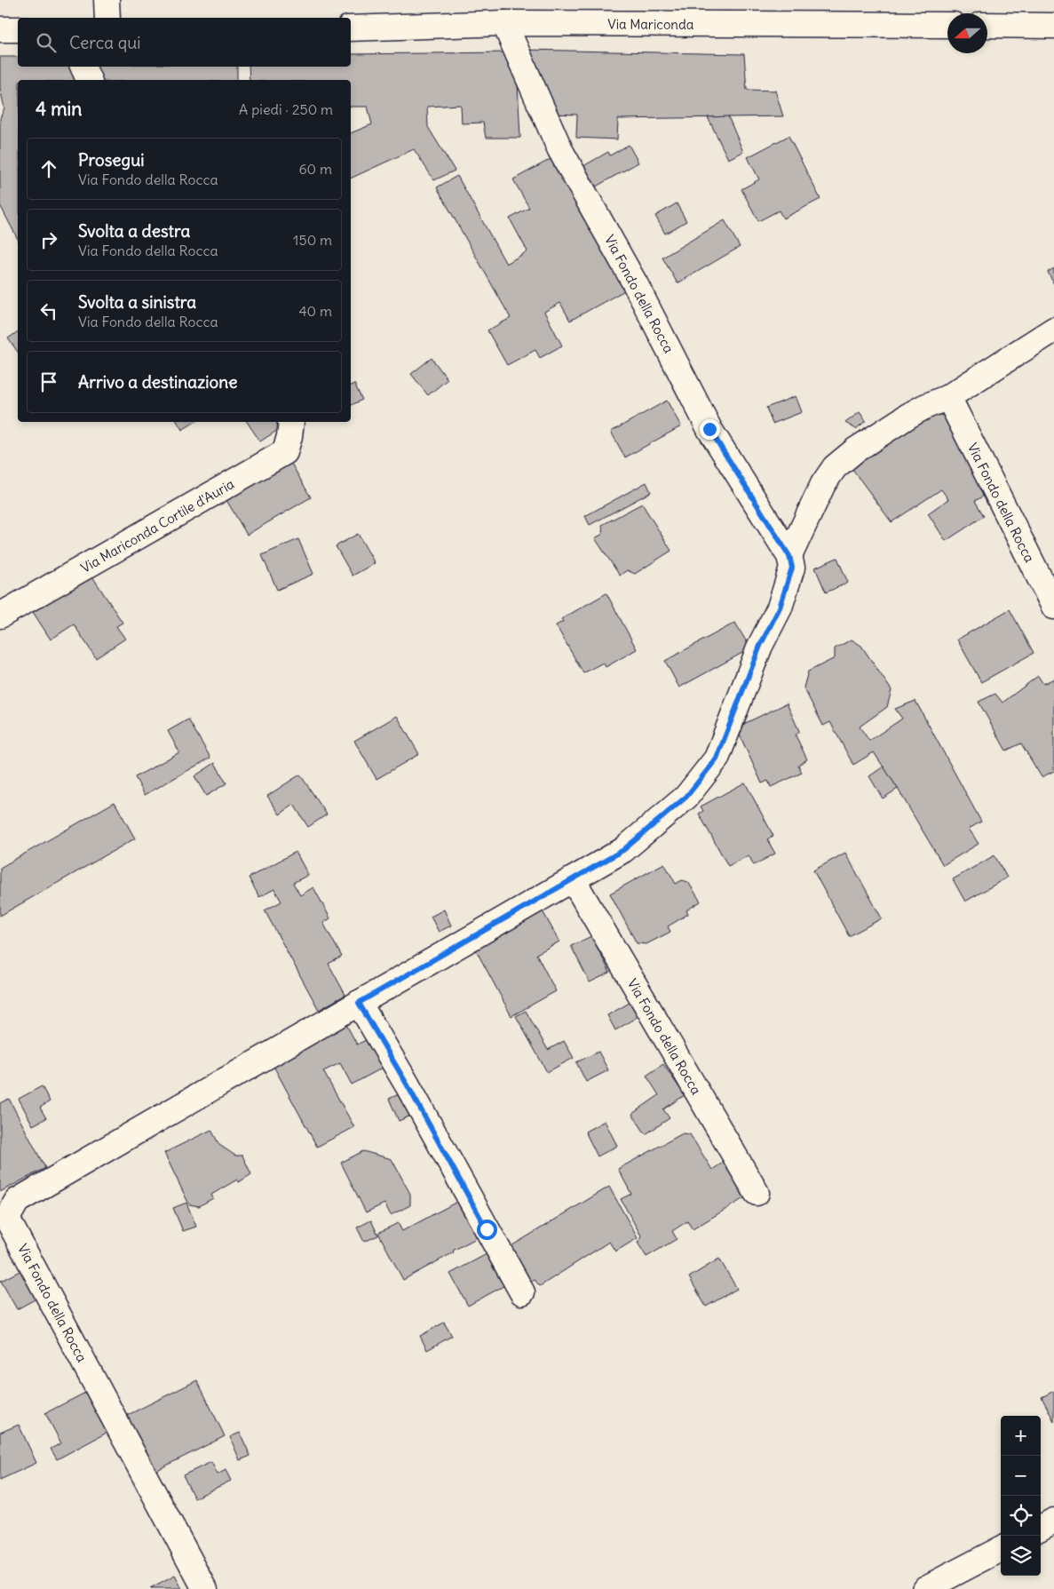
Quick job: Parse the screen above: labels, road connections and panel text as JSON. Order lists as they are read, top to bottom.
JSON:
{
  "streets": {
    "street": ["Via Mariconda", "Via Fondo della Rocca", "Via Mariconda Cortile d'Auria"]
  },
  "crossings": [
    ["Via Mariconda", "Via Fondo della Rocca"]
  ],
  "north": "left",
  "page": {
    "search": "Cerca qui",
    "heading": ["4 min", "A piedi · 250 m"],
    "list": [
      ["Prosegui", "Via Fondo della Rocca", "60 m"],
      ["Svolta a destra", "Via Fondo della Rocca", "150 m"],
      ["Svolta a sinistra", "Via Fondo della Rocca", "40 m"],
      "Arrivo a destinazione"
    ],
    "map_buttons": ["+", "−"]
  }
}
